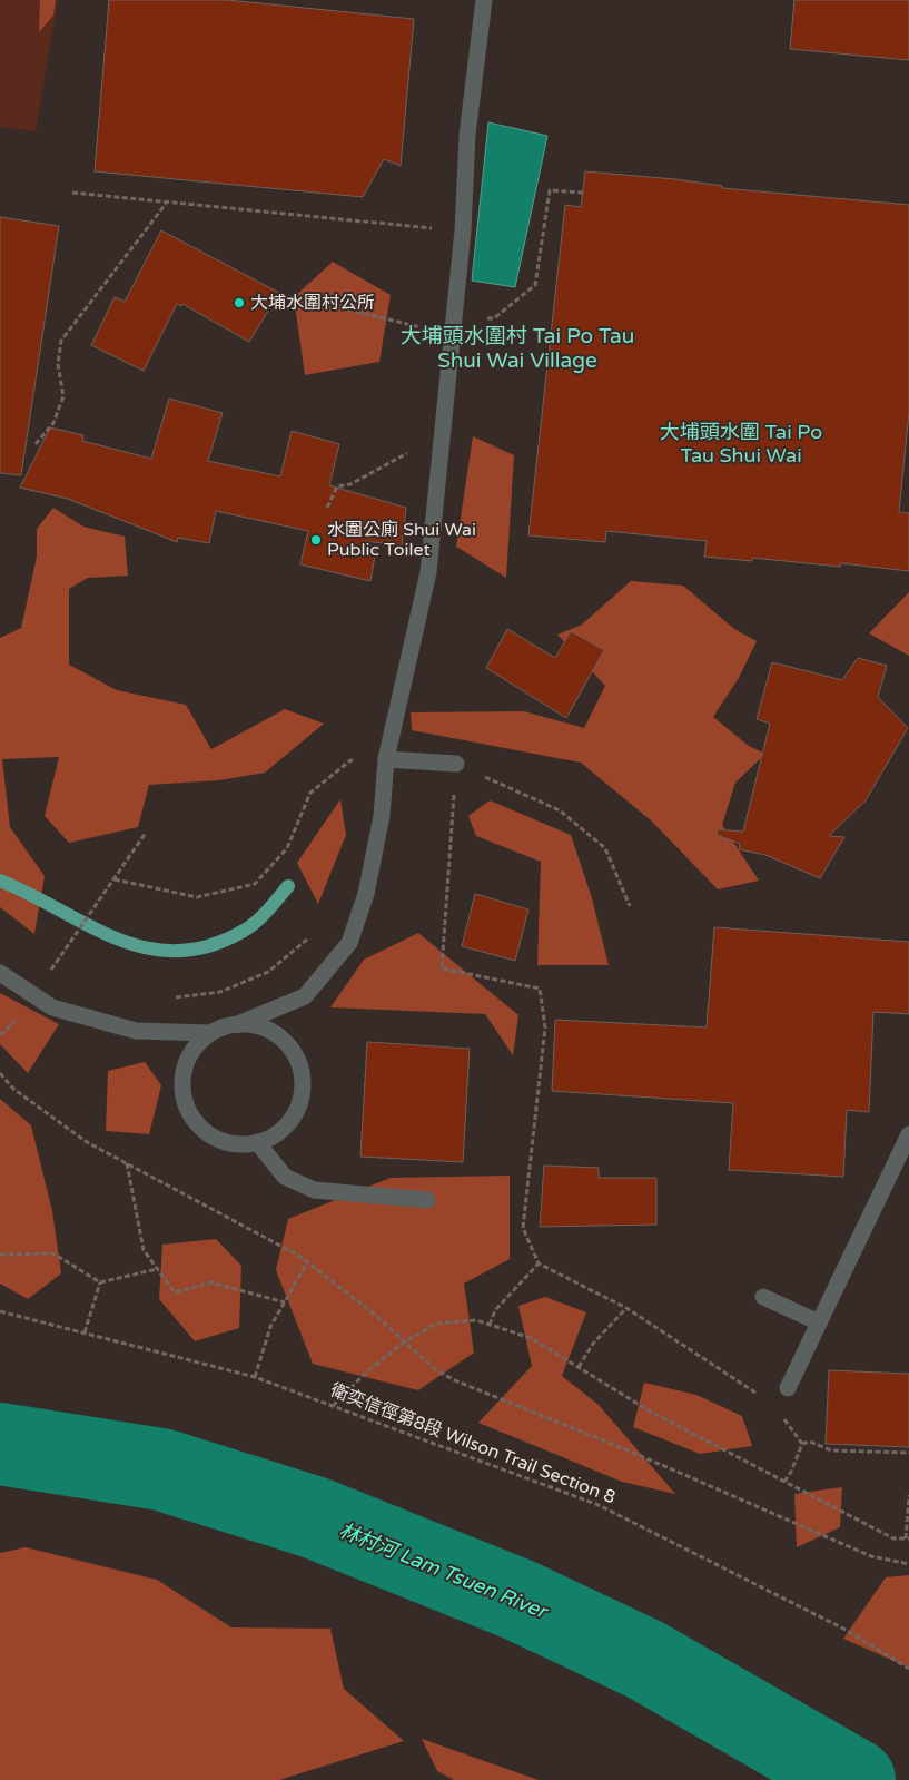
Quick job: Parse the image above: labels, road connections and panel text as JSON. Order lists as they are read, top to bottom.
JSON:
{
  "streets": {
    "path": ["衛奕信徑第8段 Wilson Trail Section 8"]
  },
  "districts": ["大埔頭水圍村 Tai Po Tau Shui Wai Village", "大埔頭水圍 Tai Po Tau Shui Wai"],
  "water": ["林村河 Lam Tsuen River"],
  "places": ["大埔水圍村公所", "水圍公廁 Shui Wai Public Toilet"]
}
